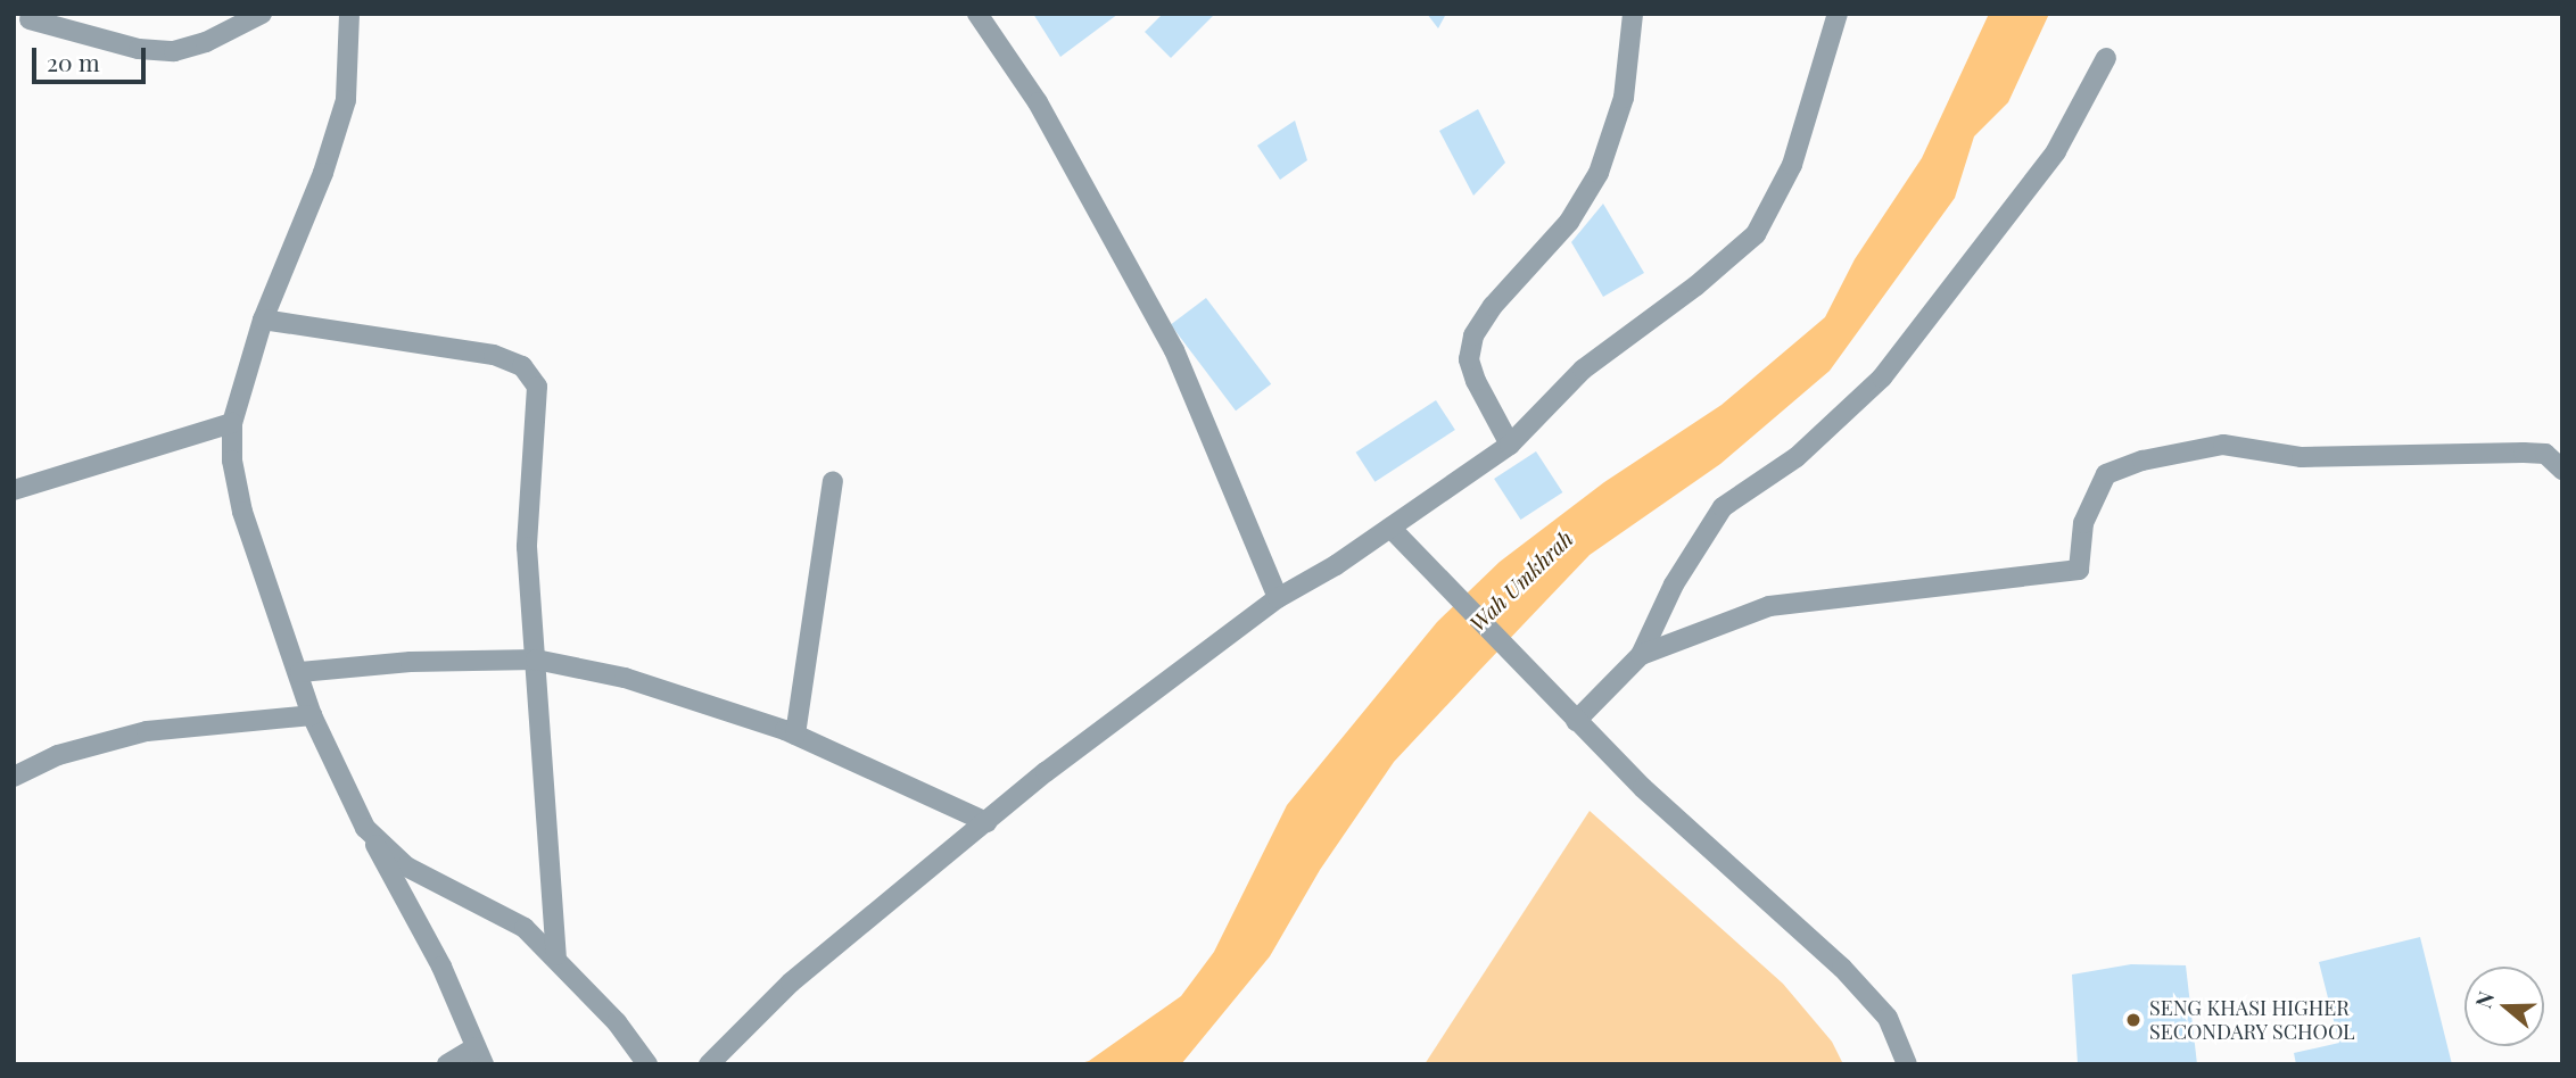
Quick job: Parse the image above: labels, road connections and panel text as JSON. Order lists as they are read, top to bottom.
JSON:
{
  "water": ["Wah Umkhrah"],
  "places": ["SENG KHASI HIGHER SECONDARY SCHOOL"],
  "scale_bar": "20 m",
  "north": "left"
}
